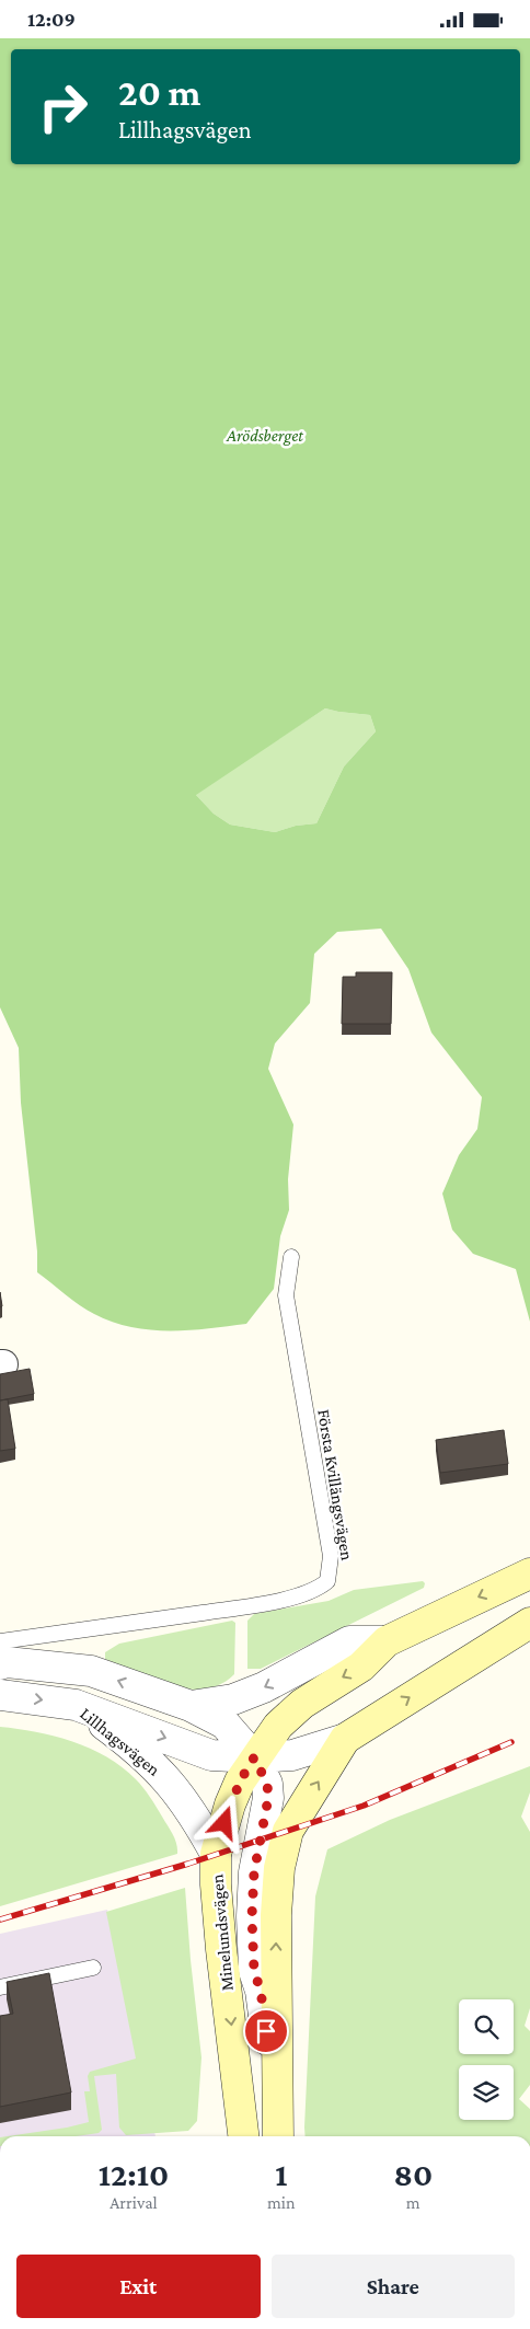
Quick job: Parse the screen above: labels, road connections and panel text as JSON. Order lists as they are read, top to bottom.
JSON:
{
  "streets": {
    "main road": ["Lillhagsvägen", "Minelundsvägen"],
    "lane": ["Första Kvillängsvägen"]
  },
  "crossings": [
    ["Lillhagsvägen", "Minelundsvägen"]
  ],
  "one_way": ["Minelundsvägen"],
  "parks": ["Arödsberget"],
  "page": {
    "status": "12:09",
    "turn": ["20 m", "Lillhagsvägen"],
    "eta": [
      "12:10",
      "Arrival",
      "1",
      "min",
      "80",
      "m"
    ],
    "buttons": ["Exit", "Share"]
  }
}
